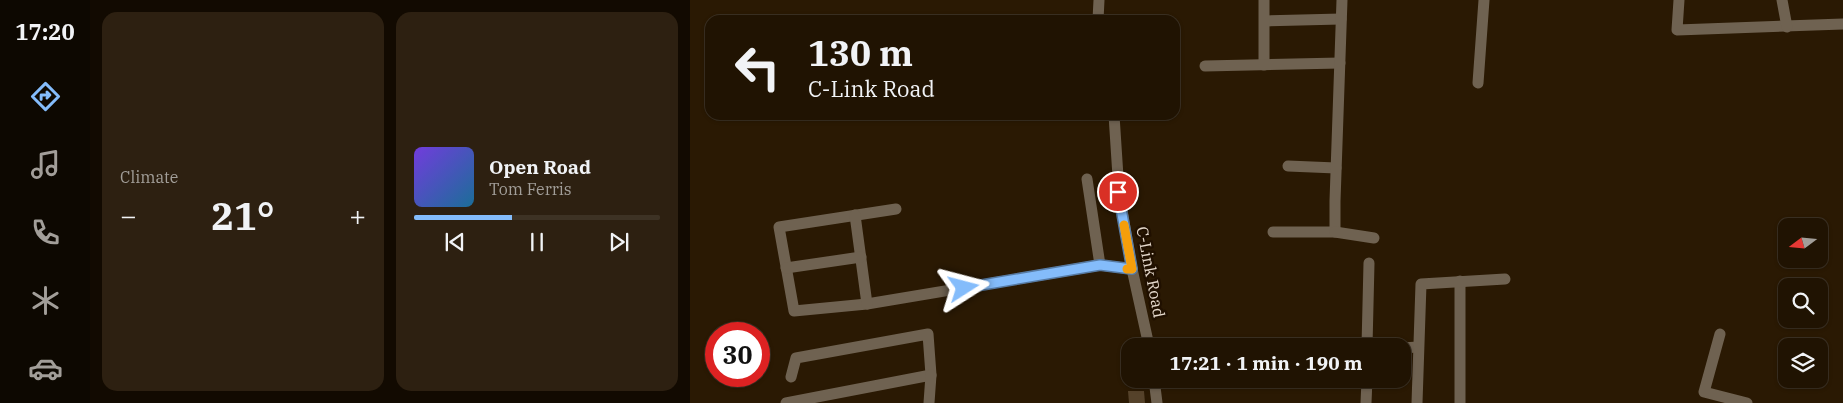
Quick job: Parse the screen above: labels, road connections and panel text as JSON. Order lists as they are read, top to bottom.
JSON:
{
  "streets": {
    "street": ["C-Link Road"]
  },
  "north": "left",
  "page": {
    "tabs": "17:20",
    "tile": "Climate",
    "turn": ["130 m", "C-Link Road"],
    "song": ["Open Road", "Tom Ferris"],
    "heat": ["−", "21°", "+"],
    "limit": "30",
    "trip": "17:21 · 1 min · 190 m"
  }
}
